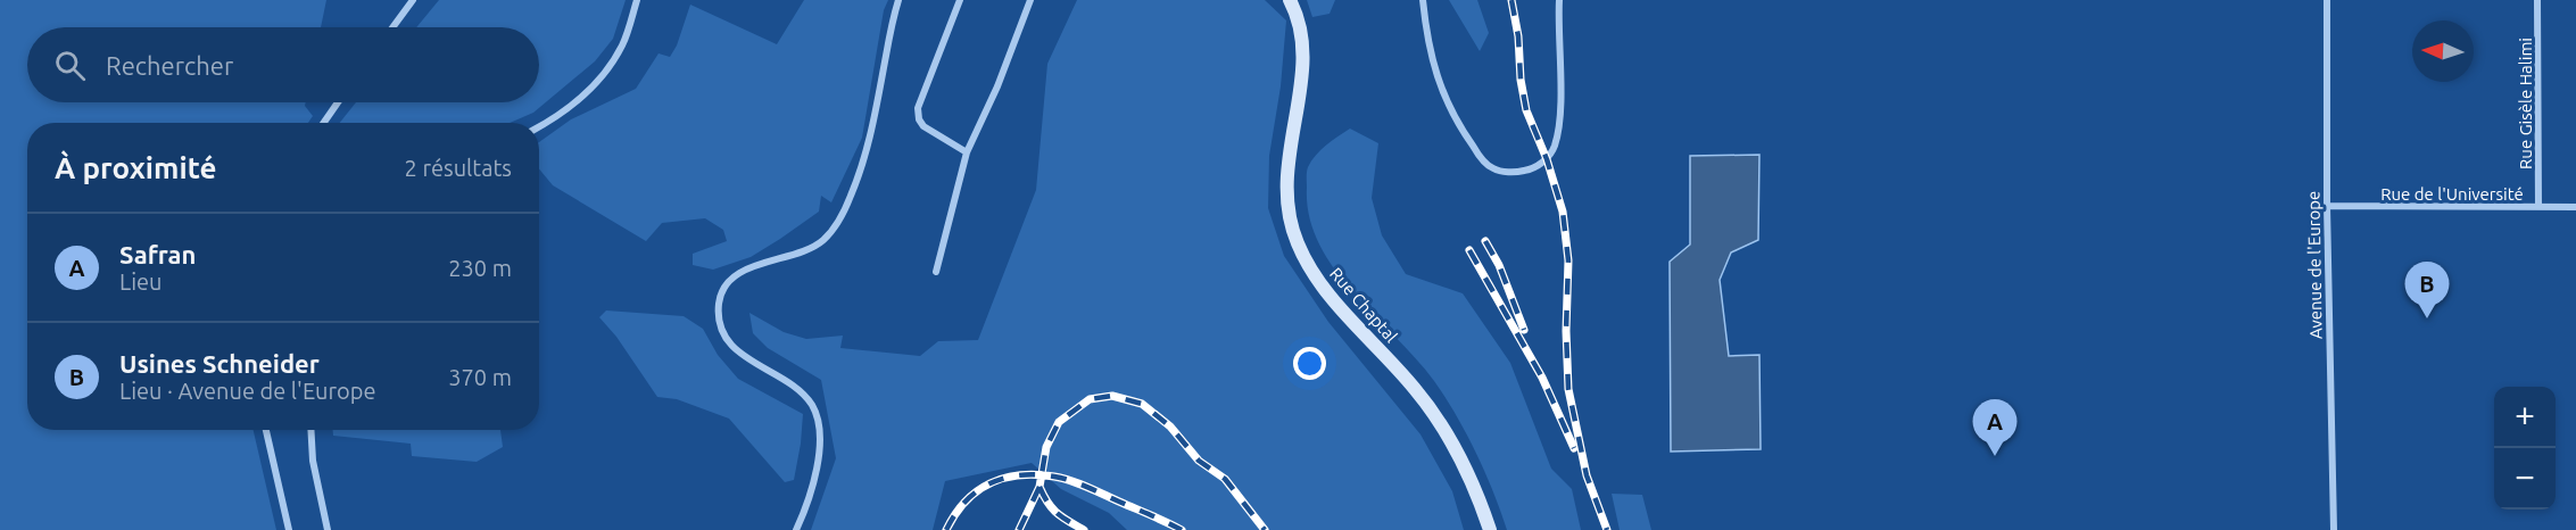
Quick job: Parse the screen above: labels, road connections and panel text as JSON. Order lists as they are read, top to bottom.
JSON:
{
  "streets": {
    "street": [
      "Rue Gisèle Halimi",
      "Rue de l'Université",
      "Avenue de l'Europe",
      "Rue Chaptal"
    ]
  },
  "crossings": [
    ["Rue Gisèle Halimi", "Rue de l'Université"],
    ["Rue de l'Université", "Avenue de l'Europe"]
  ],
  "north": "left",
  "page": {
    "search": "Rechercher",
    "heading": ["À proximité", "2 résultats"],
    "list": [
      {
        "mark": "A",
        "name": "Safran",
        "note": "Lieu",
        "value": "230 m"
      },
      {
        "mark": "B",
        "name": "Usines Schneider",
        "note": "Lieu · Avenue de l'Europe",
        "value": "370 m"
      }
    ],
    "pins": ["B", "A"],
    "map_buttons": ["+", "−"]
  }
}
